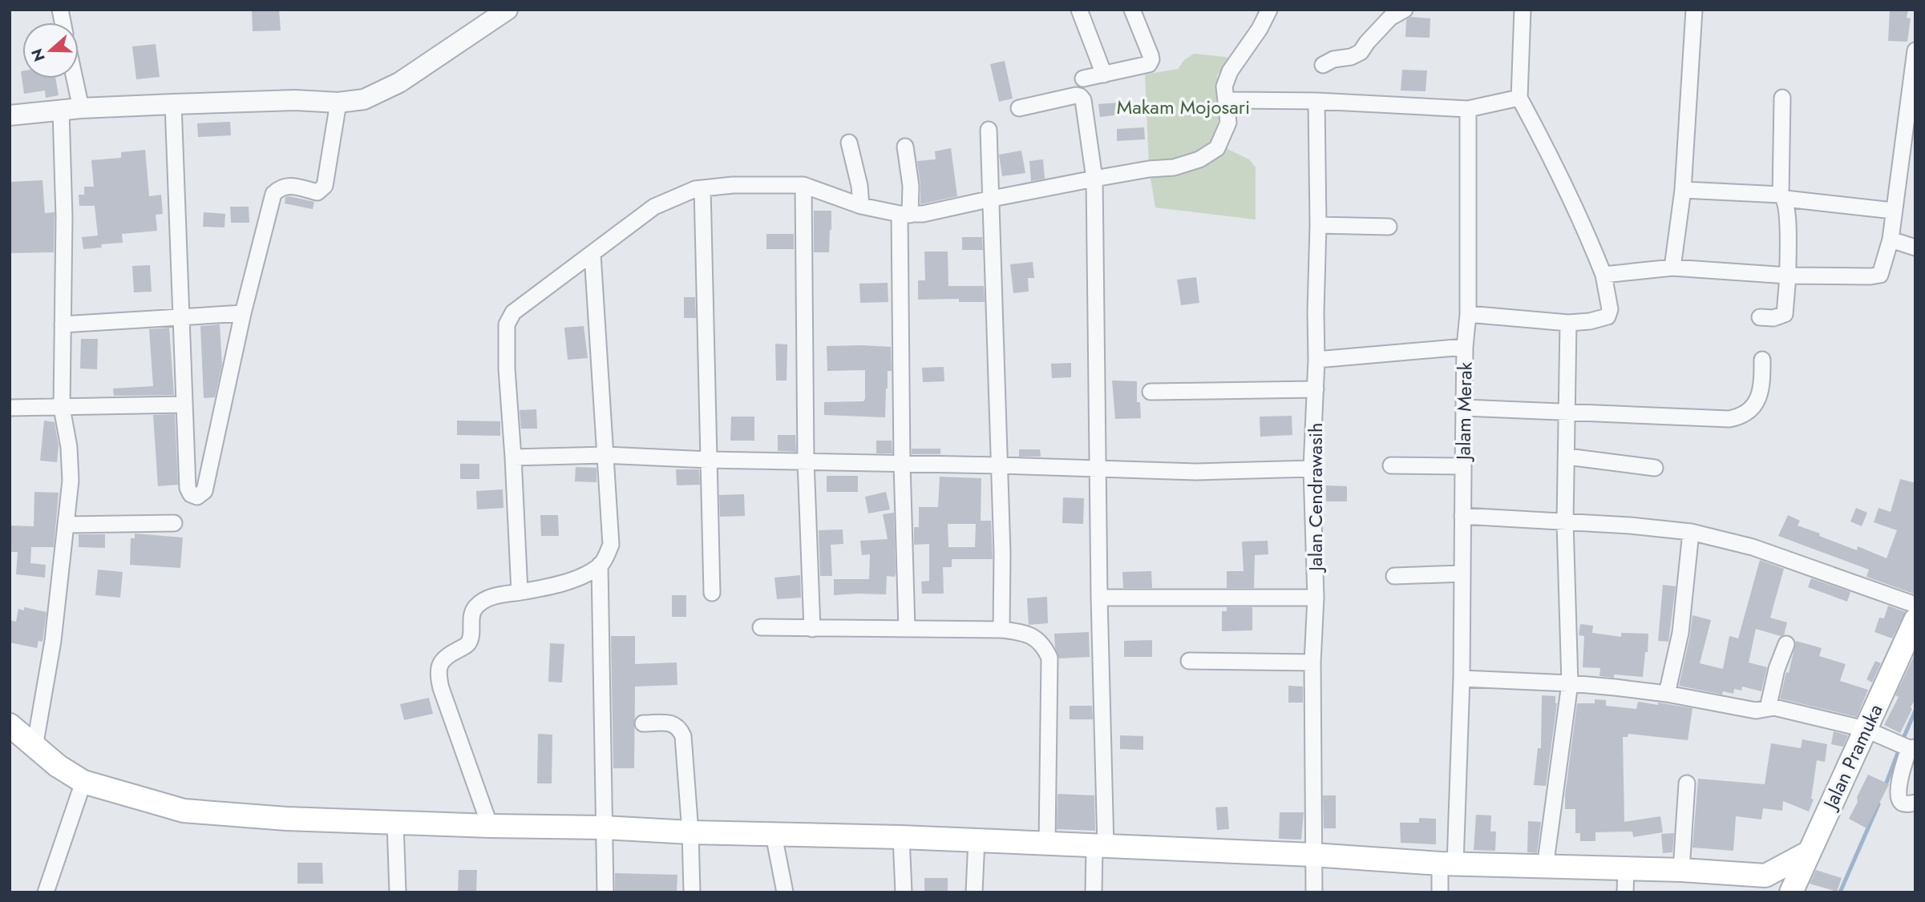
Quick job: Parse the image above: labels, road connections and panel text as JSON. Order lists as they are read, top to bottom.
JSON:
{
  "streets": {
    "main road": ["Jalan Pramuka"],
    "street": ["Jalam Merak", "Jalan Cendrawasih"]
  },
  "parks": ["Makam Mojosari"],
  "north": "left"
}
